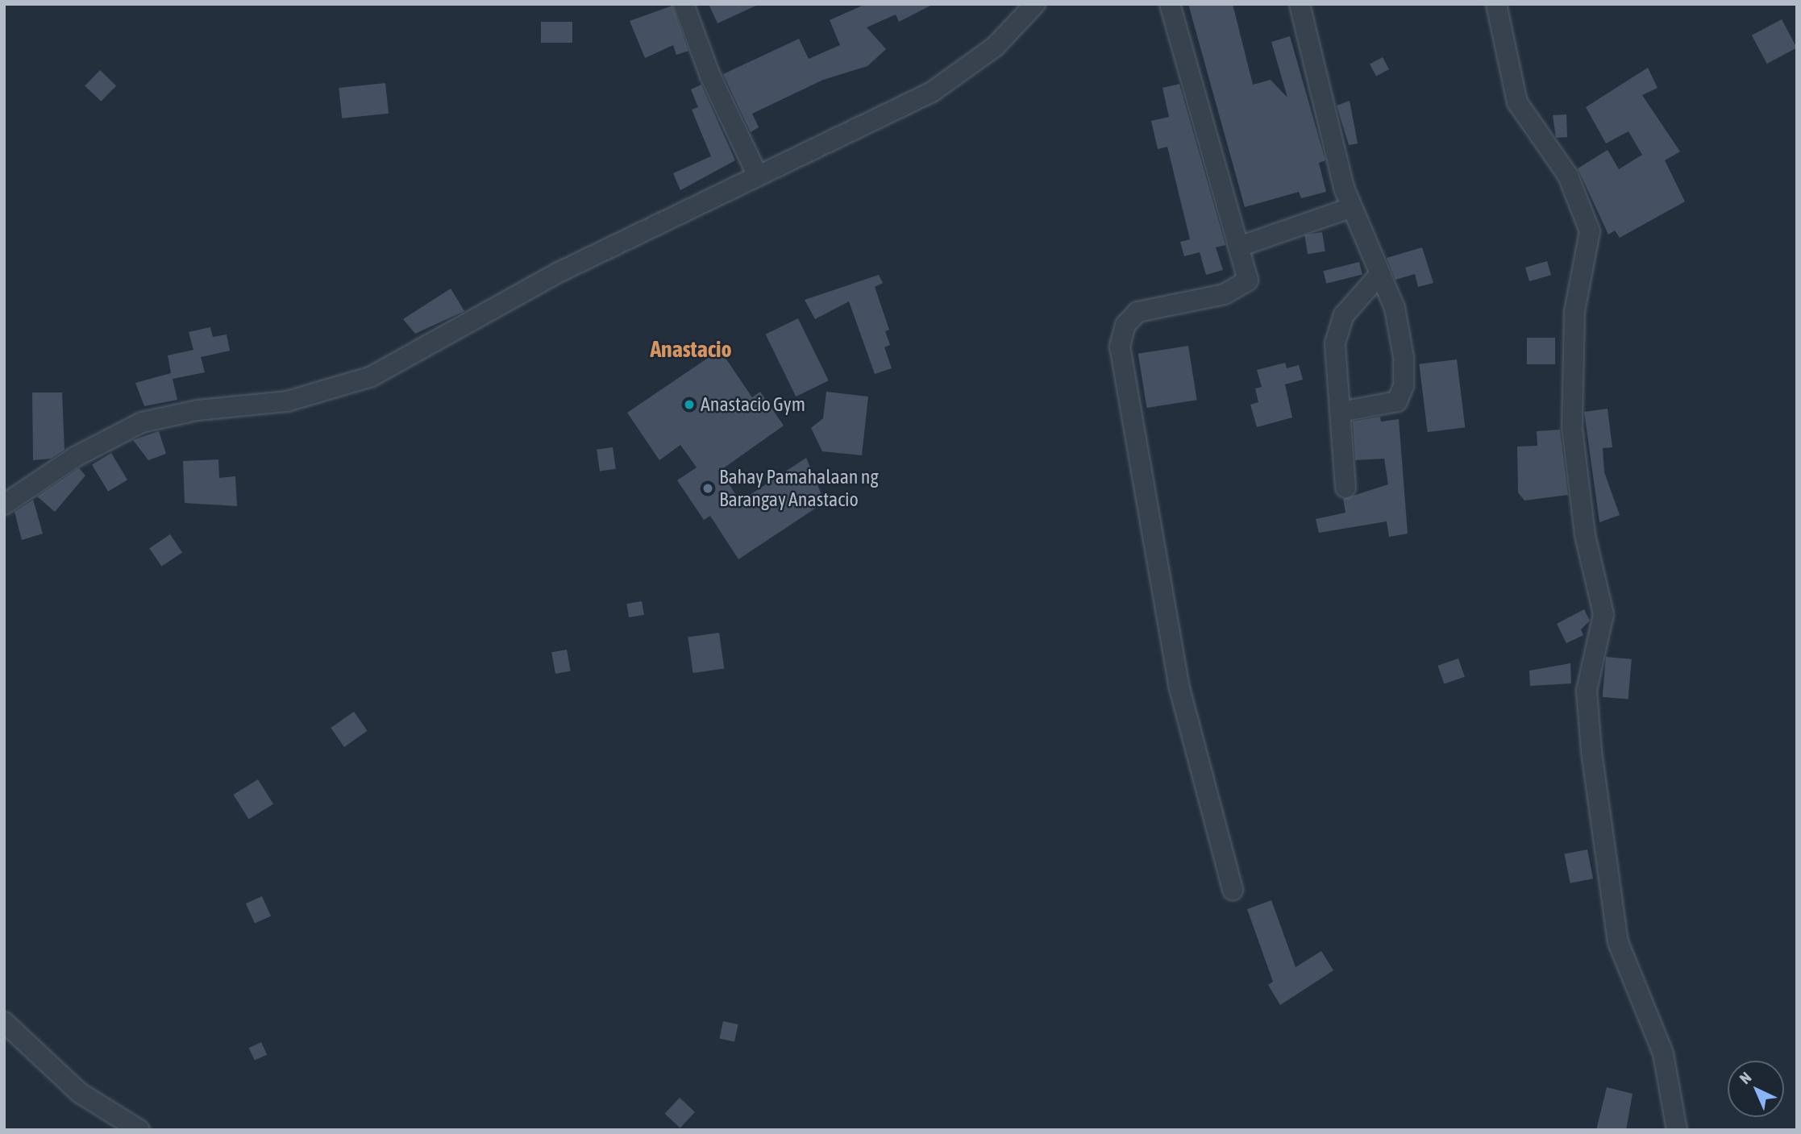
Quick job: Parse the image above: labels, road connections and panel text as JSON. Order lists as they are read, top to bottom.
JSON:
{
  "districts": ["Anastacio"],
  "places": ["Anastacio Gym", "Bahay Pamahalaan ng Barangay Anastacio"],
  "north": "top left"
}
